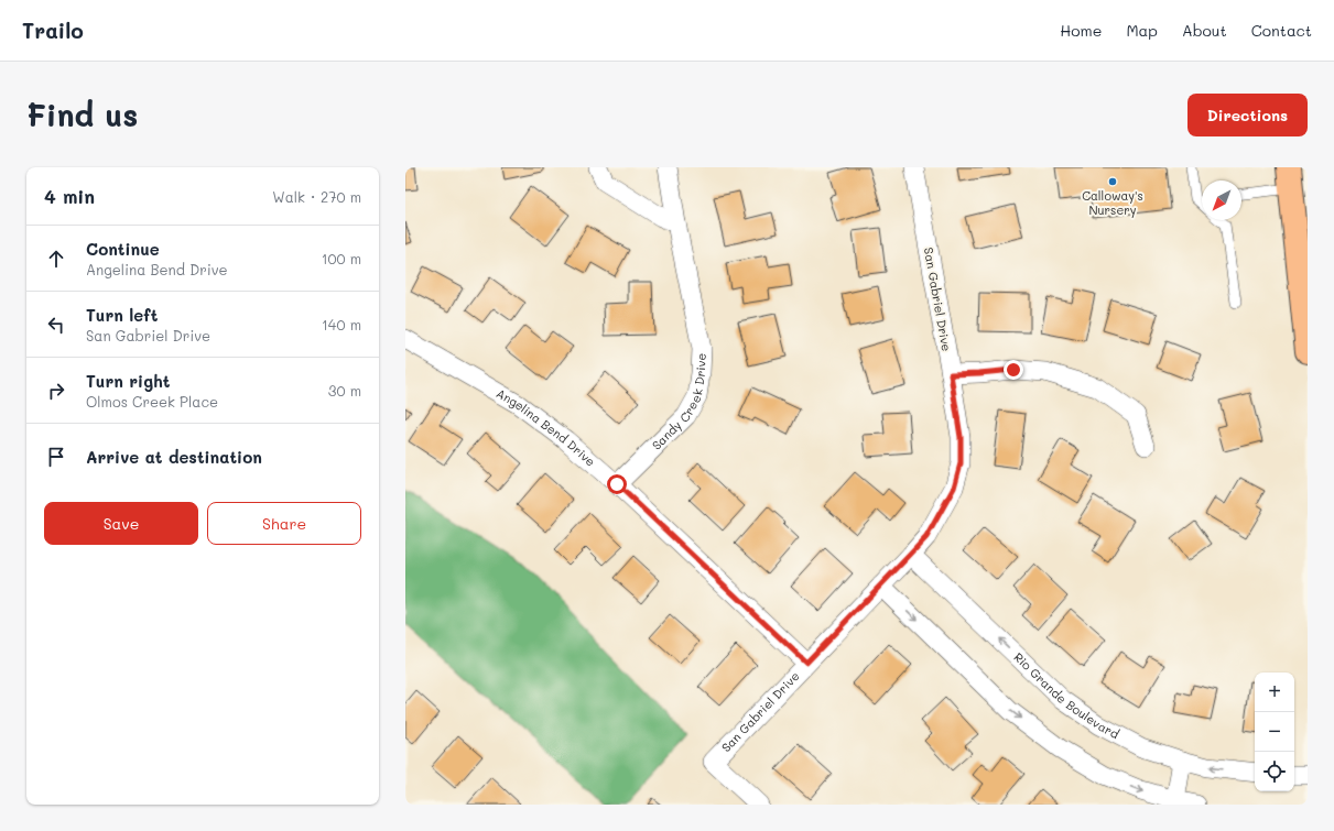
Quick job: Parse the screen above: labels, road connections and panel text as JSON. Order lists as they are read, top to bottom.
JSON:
{
  "streets": {
    "street": [
      "San Gabriel Drive",
      "Sandy Creek Drive",
      "Angelina Bend Drive",
      "Rio Grande Boulevard"
    ]
  },
  "crossings": [
    ["San Gabriel Drive", "Angelina Bend Drive"],
    ["San Gabriel Drive", "Rio Grande Boulevard"],
    ["Sandy Creek Drive", "Angelina Bend Drive"]
  ],
  "places": ["Calloway's Nursery"],
  "north": "bottom left",
  "page": {
    "header": "Trailo",
    "nav": [
      "Home",
      "Map",
      "About",
      "Contact"
    ],
    "buttons": [
      "Directions",
      ["Save", "Share"]
    ],
    "title": "Find us",
    "heading": ["4 min", "Walk · 270 m"],
    "list": [
      ["Continue", "Angelina Bend Drive", "100 m"],
      ["Turn left", "San Gabriel Drive", "140 m"],
      ["Turn right", "Olmos Creek Place", "30 m"],
      "Arrive at destination"
    ],
    "map_buttons": ["+", "−"]
  }
}
